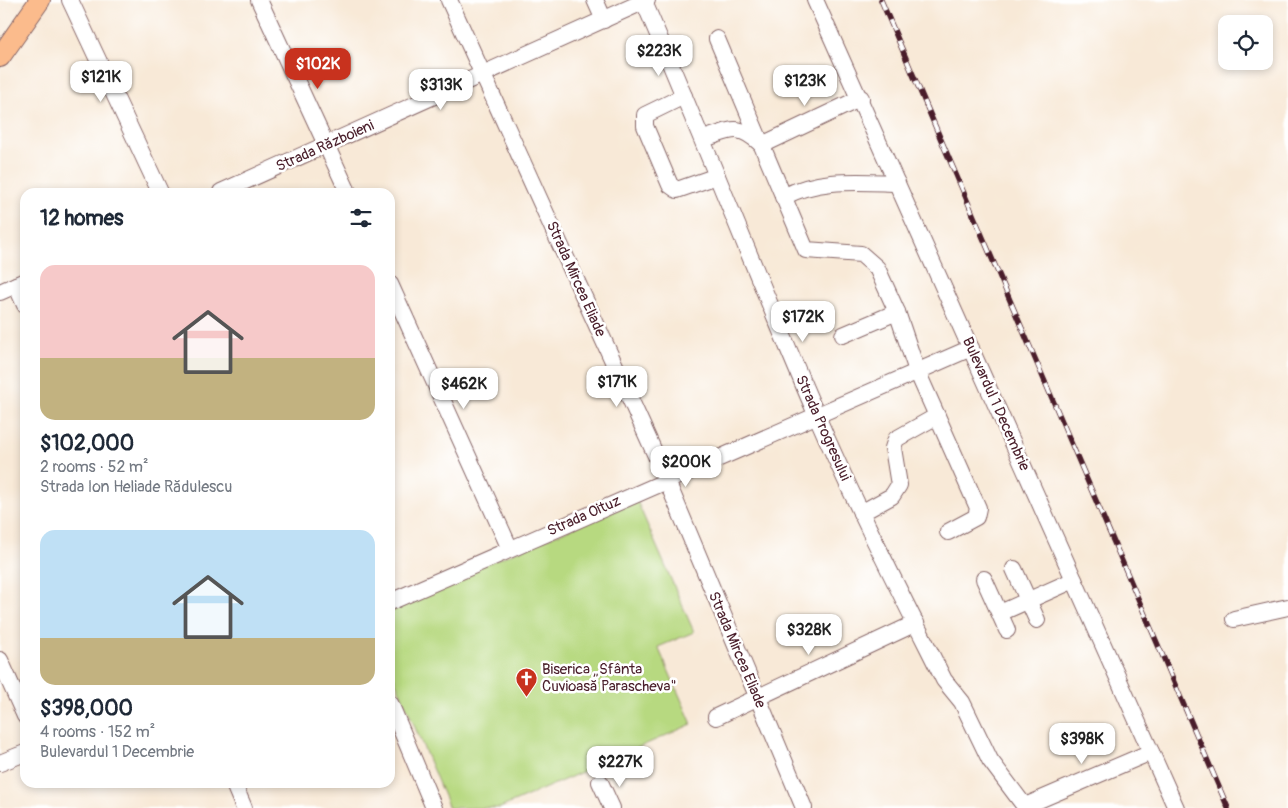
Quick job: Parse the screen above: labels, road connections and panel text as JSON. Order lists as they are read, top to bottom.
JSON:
{
  "streets": {
    "street": [
      "Strada Războieni",
      "Strada Mircea Eliade",
      "Bulevardul 1 Decembrie",
      "Strada Progresului",
      "Strada Oituz"
    ]
  },
  "crossings": [
    ["Strada Războieni", "Strada Mircea Eliade"],
    ["Strada Războieni", "Strada Progresului"],
    ["Strada Mircea Eliade", "Strada Oituz"],
    ["Bulevardul 1 Decembrie", "Strada Oituz"],
    ["Strada Progresului", "Strada Oituz"]
  ],
  "places": {
    "church": ["Biserica „Sfânta Cuvioasă Parascheva\""]
  },
  "page": {
    "price": [
      "$223K",
      "$102K",
      "$121K",
      "$123K",
      "$313K",
      "$172K",
      "$171K",
      "$462K",
      "$200K",
      "$328K",
      "$398K",
      "$227K"
    ],
    "heading": "12 homes",
    "list": [
      {
        "name": "$102,000",
        "note": "2 rooms · 52 m² · Strada Ion Heliade Rădulescu"
      },
      {
        "name": "$398,000",
        "note": "4 rooms · 152 m² · Bulevardul 1 Decembrie"
      }
    ]
  }
}
